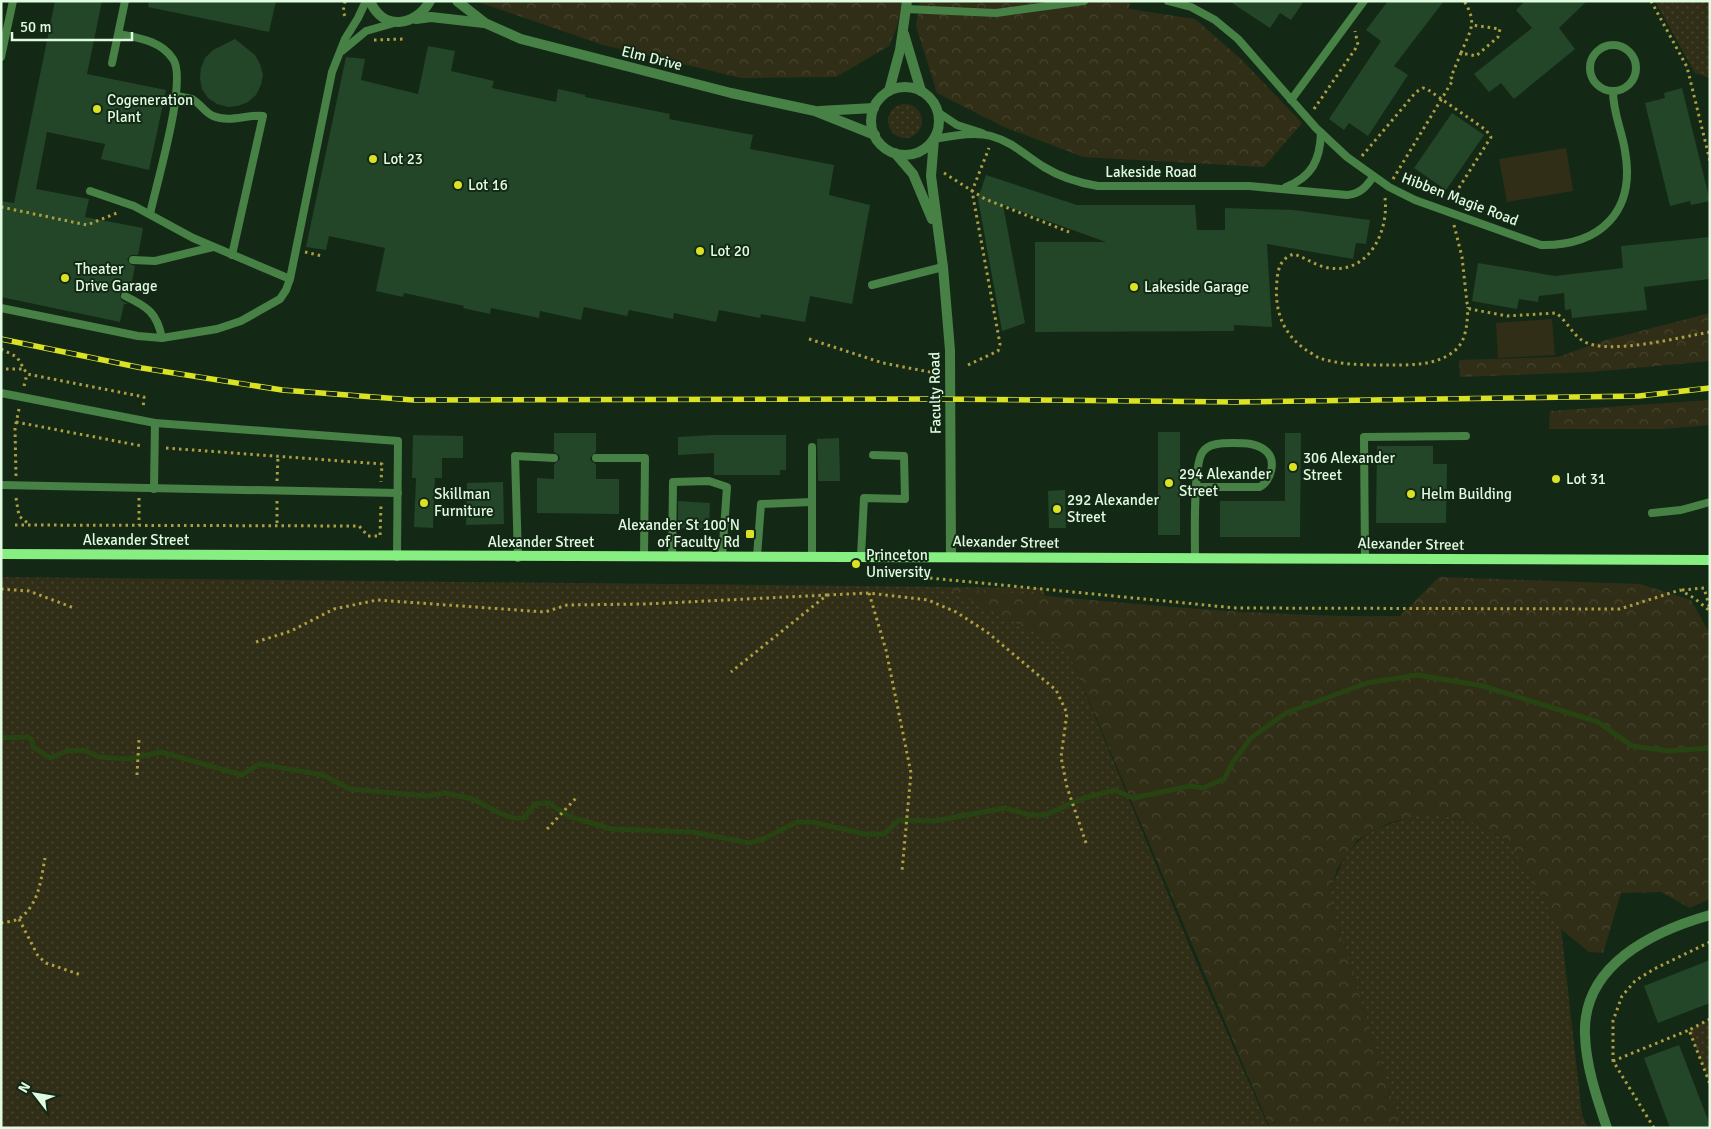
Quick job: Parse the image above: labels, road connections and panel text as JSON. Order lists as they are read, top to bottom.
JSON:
{
  "streets": {
    "main road": ["Alexander Street"],
    "street": ["Elm Drive", "Faculty Road"],
    "lane": ["Lakeside Road", "Hibben Magie Road"]
  },
  "crossings": [
    ["Elm Drive", "Lakeside Road"],
    ["Elm Drive", "Faculty Road"],
    ["Lakeside Road", "Hibben Magie Road"],
    ["Lakeside Road", "Faculty Road"],
    ["Faculty Road", "Alexander Street"]
  ],
  "places": {
    "other": [
      "Cogeneration Plant",
      "Lot 23",
      "Lot 16",
      "Lot 20",
      "Theater Drive Garage",
      "Lakeside Garage",
      "306 Alexander Street",
      "Lot 31",
      "294 Alexander Street",
      "Helm Building",
      "Skillman Furniture",
      "292 Alexander Street",
      "Princeton University"
    ],
    "transit": ["Alexander St 100'N of Faculty Rd"]
  },
  "scale_bar": "50 m",
  "north": "top left"
}
